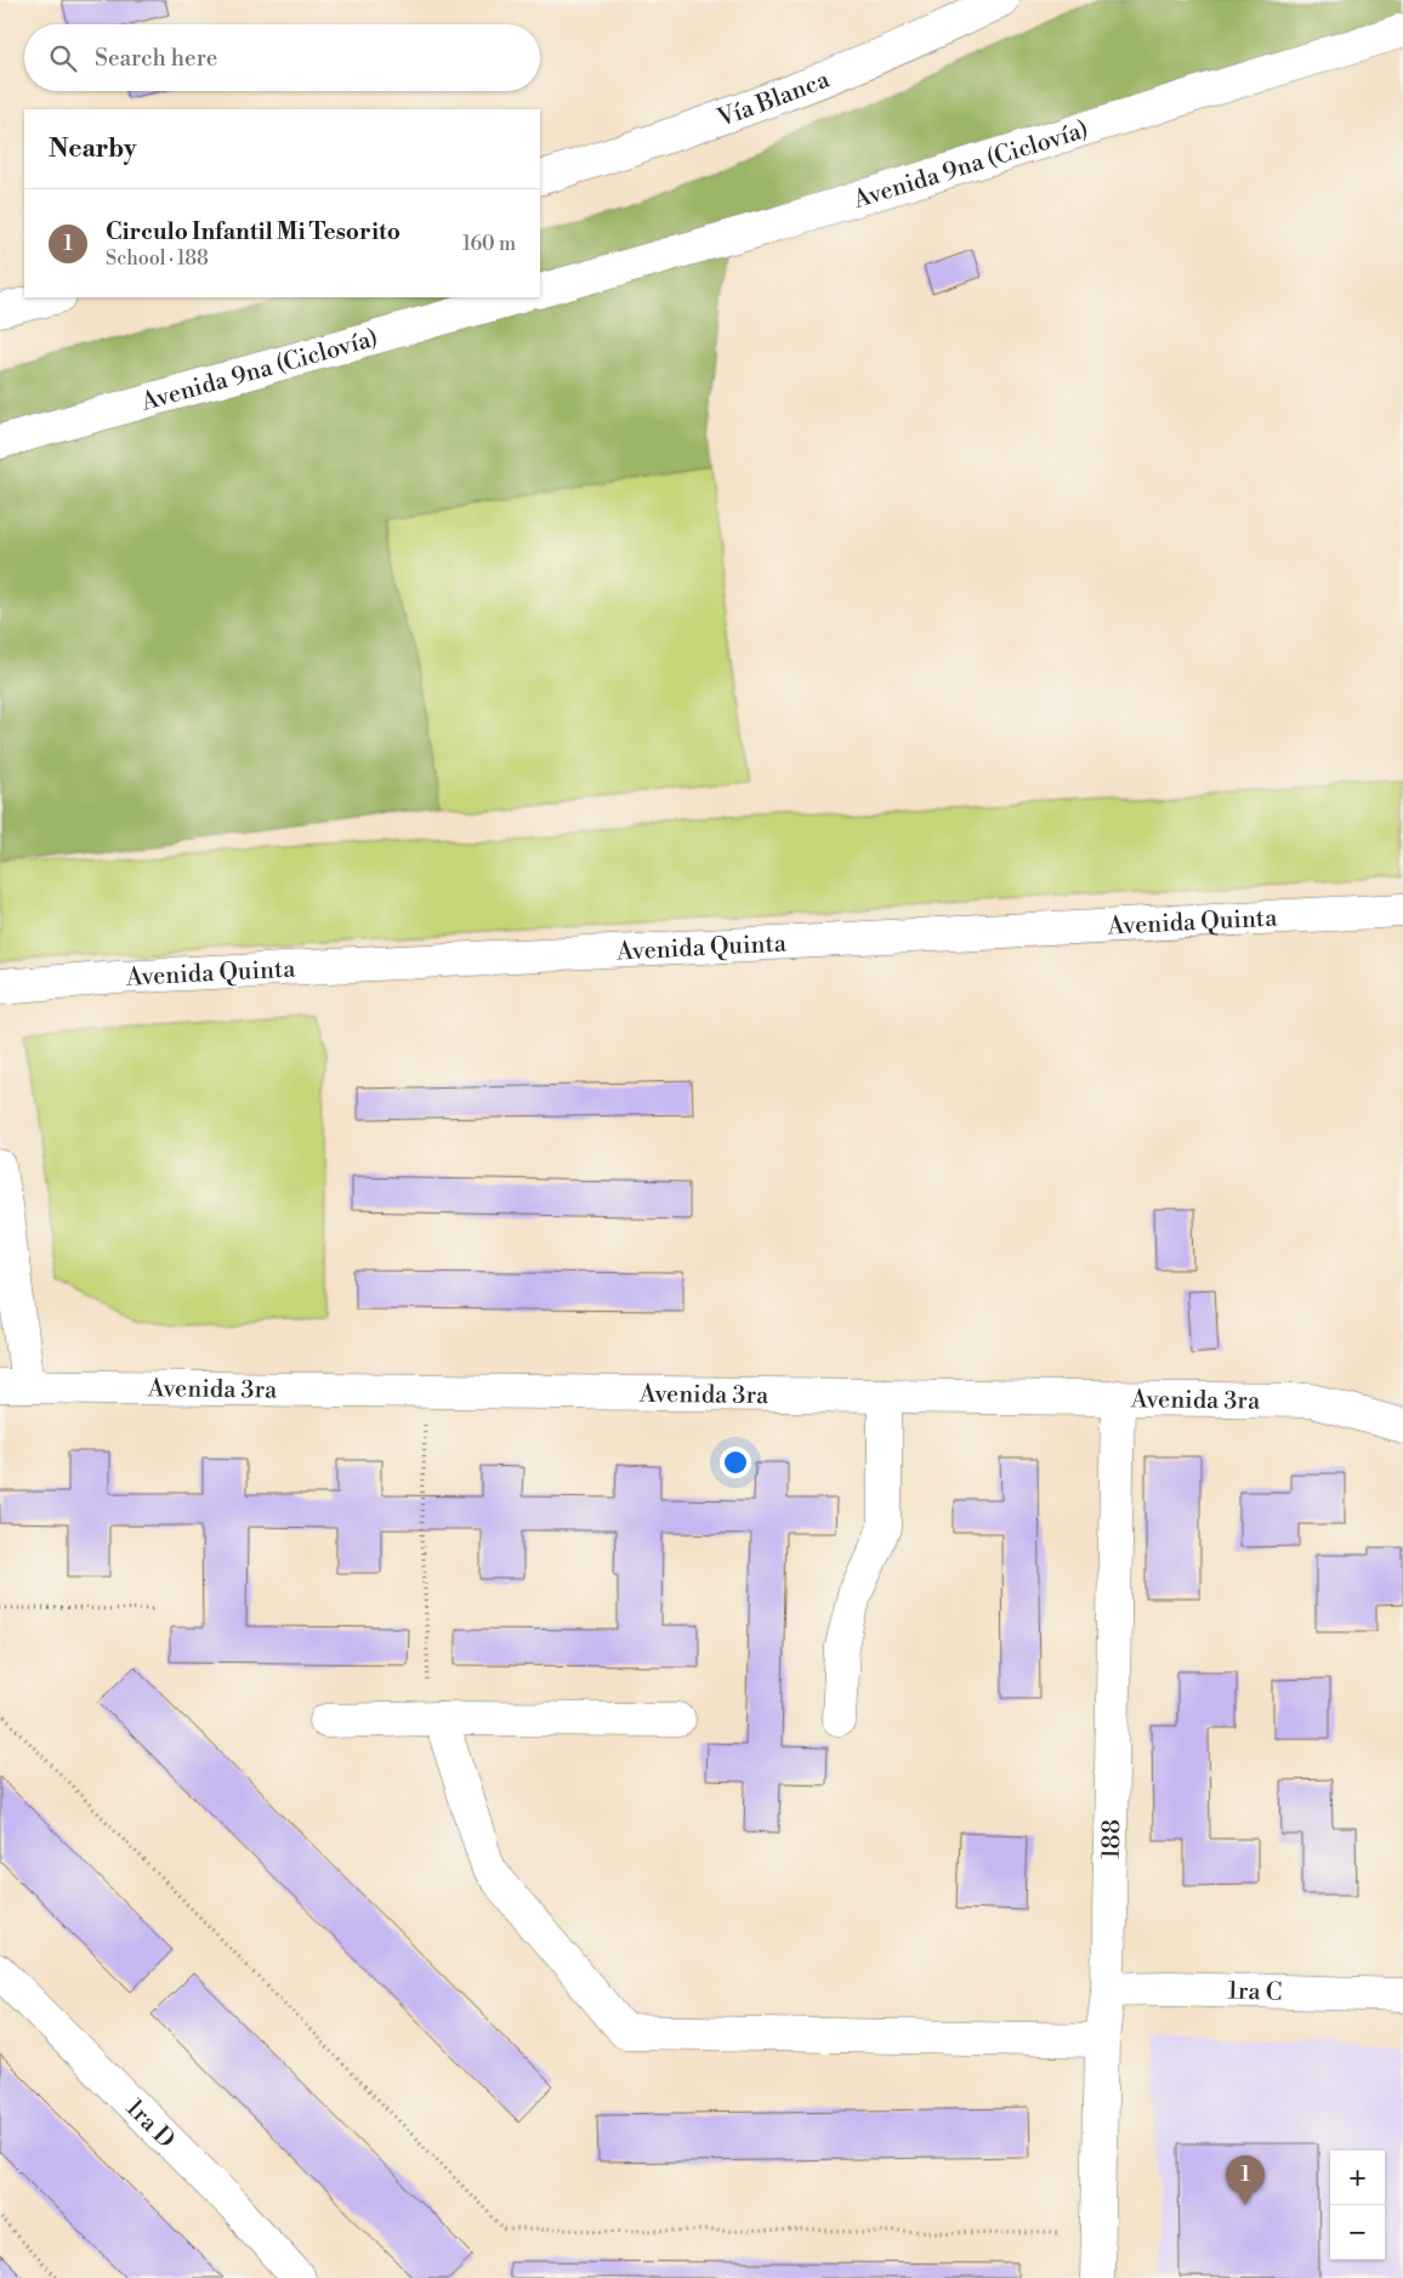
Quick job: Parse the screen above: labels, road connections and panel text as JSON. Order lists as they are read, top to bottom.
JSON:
{
  "streets": {
    "main road": [
      "Vía Blanca",
      "Avenida 9na (Ciclovía)",
      "Avenida Quinta",
      "Avenida 3ra",
      "188",
      "1ra C",
      "1ra D"
    ]
  },
  "crossings": [
    ["Avenida 3ra", "188"],
    ["188", "1ra C"]
  ],
  "page": {
    "search": "Search here",
    "heading": "Nearby",
    "list": [
      {
        "mark": "1",
        "name": "Circulo Infantil Mi Tesorito",
        "note": "School · 188",
        "value": "160 m"
      }
    ],
    "map_buttons": ["+", "−"],
    "pins": "1"
  }
}
